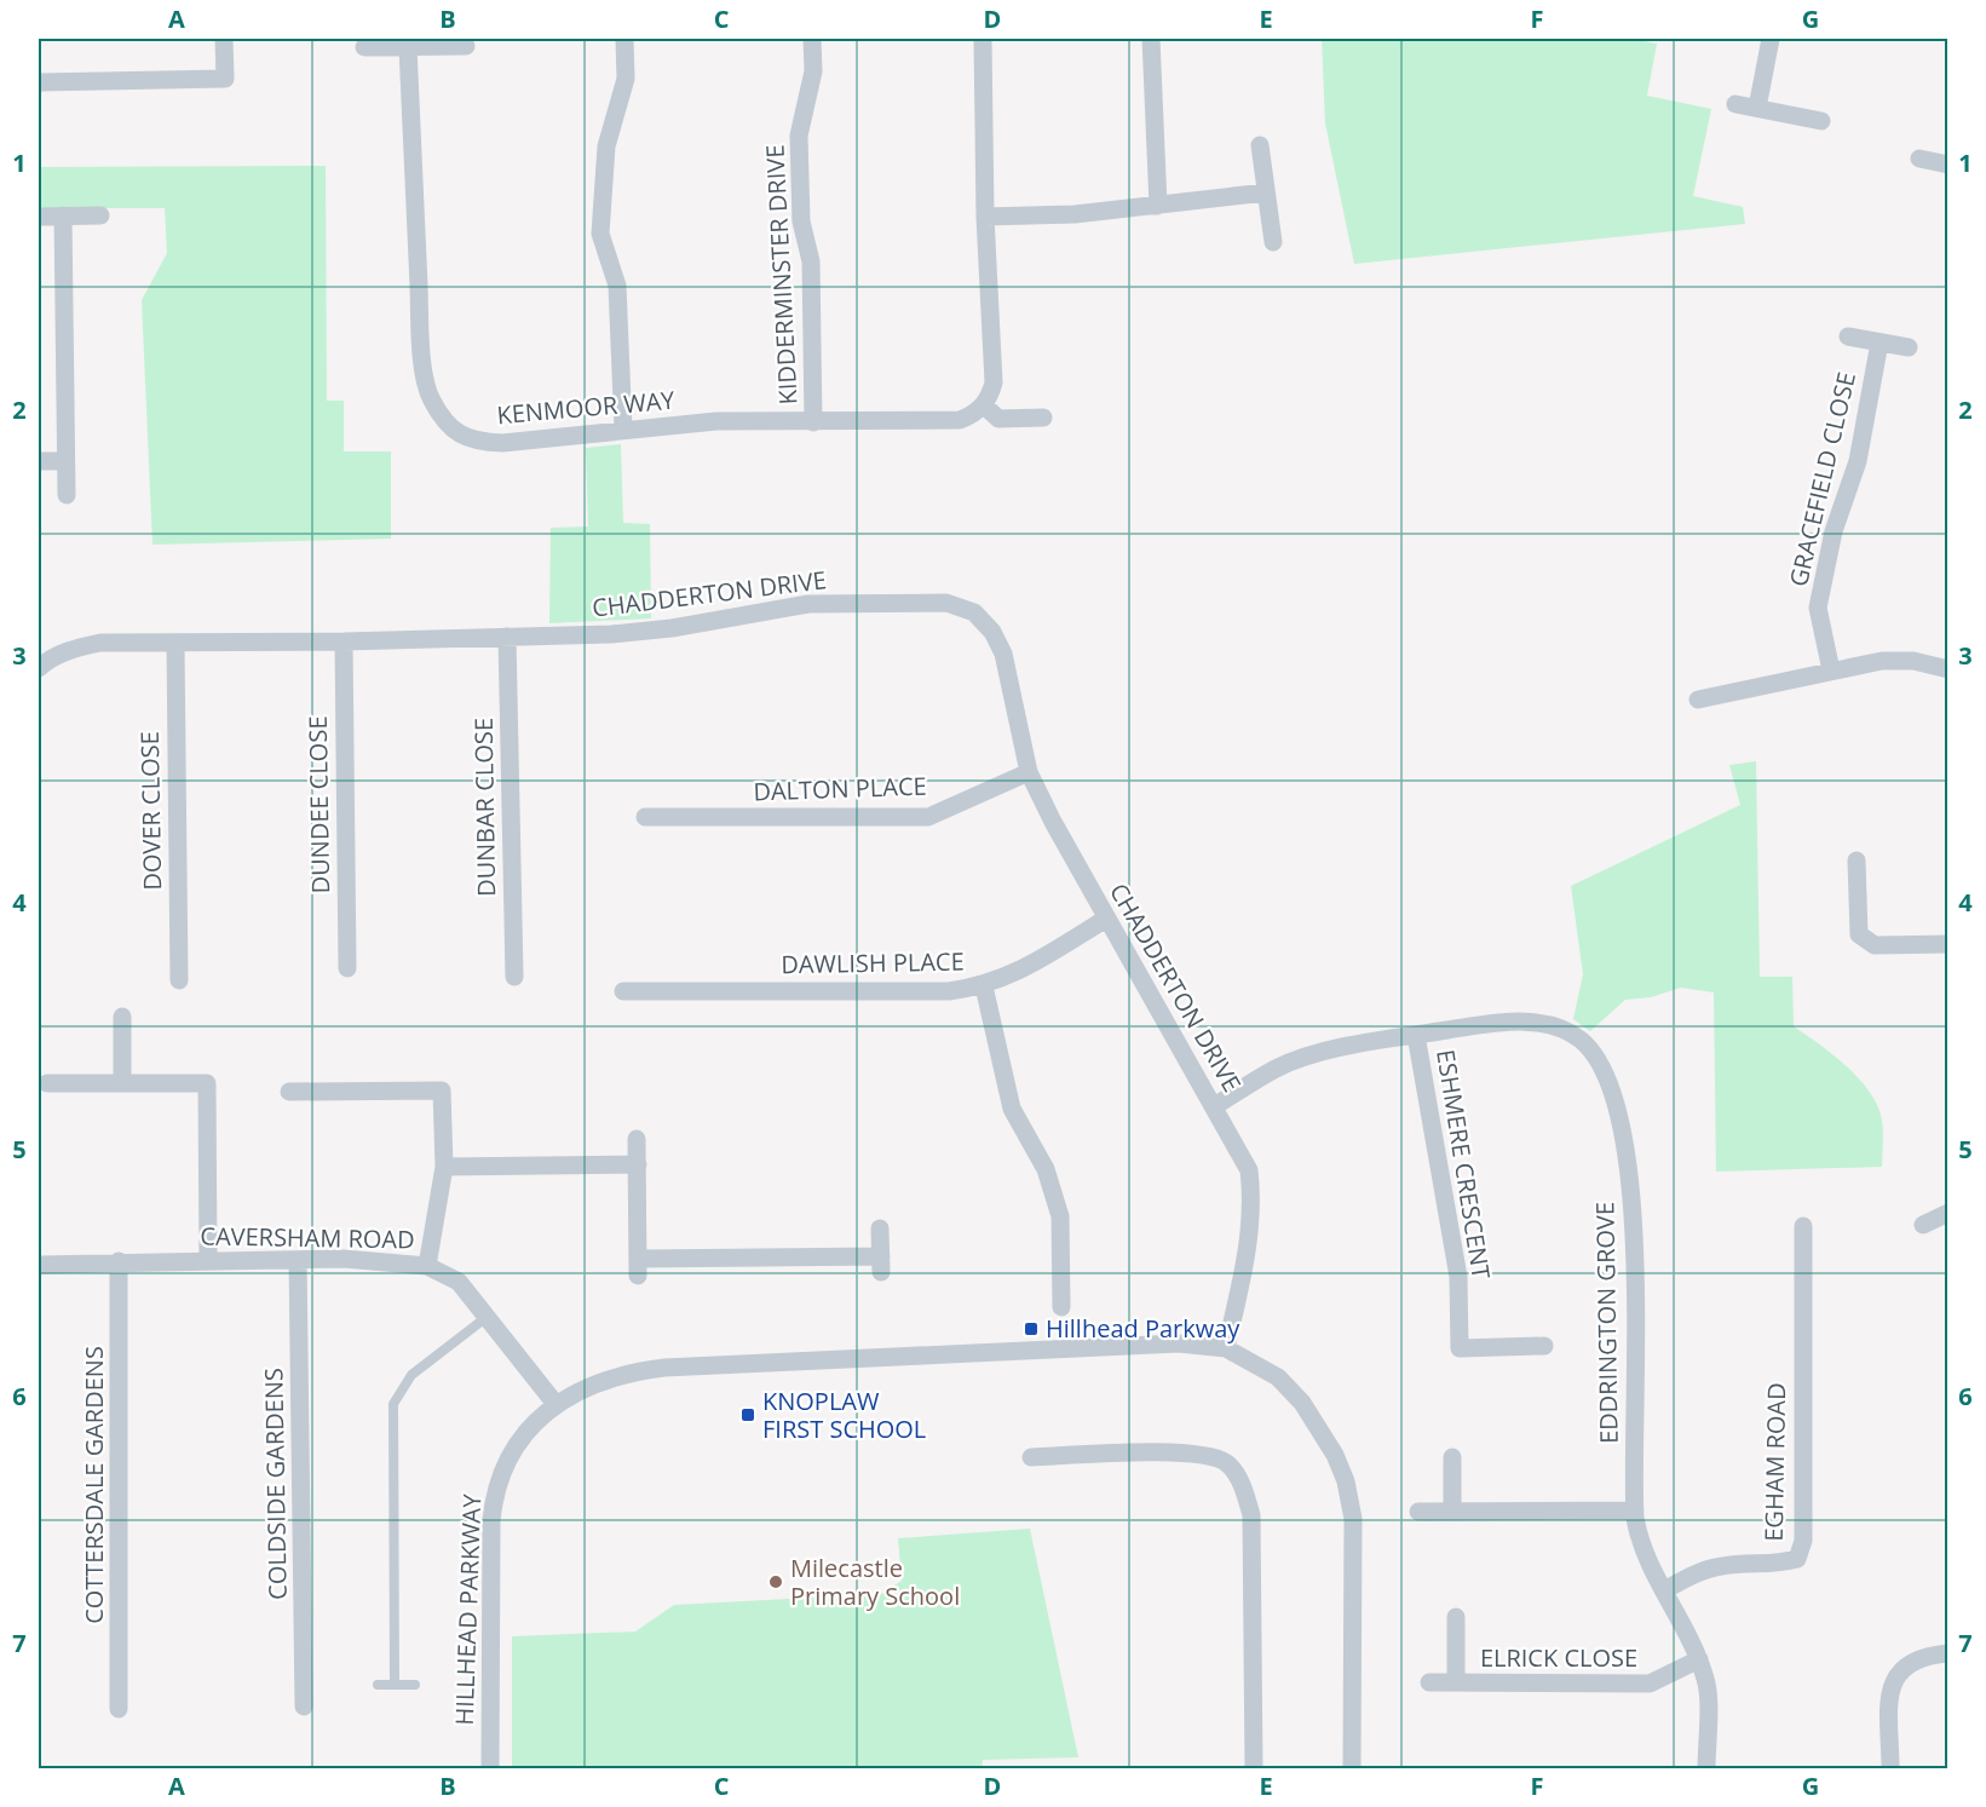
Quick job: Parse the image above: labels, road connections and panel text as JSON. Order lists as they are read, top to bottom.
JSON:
{
  "streets": {
    "street": [
      "KIDDERMINSTER DRIVE",
      "KENMOOR WAY",
      "GRACEFIELD CLOSE",
      "CHADDERTON DRIVE",
      "DALTON PLACE",
      "DUNDEE CLOSE",
      "DUNBAR CLOSE",
      "DOVER CLOSE",
      "DAWLISH PLACE",
      "ESHMERE CRESCENT",
      "CAVERSHAM ROAD",
      "EDDRINGTON GROVE",
      "EGHAM ROAD",
      "COLDSIDE GARDENS",
      "COTTERSDALE GARDENS",
      "HILLHEAD PARKWAY",
      "ELRICK CLOSE"
    ]
  },
  "crossings": [
    ["KIDDERMINSTER DRIVE", "KENMOOR WAY"],
    ["CHADDERTON DRIVE", "DALTON PLACE"],
    ["CHADDERTON DRIVE", "DUNDEE CLOSE"],
    ["CHADDERTON DRIVE", "DUNBAR CLOSE"],
    ["CHADDERTON DRIVE", "DOVER CLOSE"],
    ["CHADDERTON DRIVE", "DAWLISH PLACE"],
    ["CHADDERTON DRIVE", "EDDRINGTON GROVE"],
    ["CHADDERTON DRIVE", "HILLHEAD PARKWAY"],
    ["ESHMERE CRESCENT", "EDDRINGTON GROVE"],
    ["CAVERSHAM ROAD", "COLDSIDE GARDENS"],
    ["CAVERSHAM ROAD", "COTTERSDALE GARDENS"],
    ["CAVERSHAM ROAD", "HILLHEAD PARKWAY"],
    ["EDDRINGTON GROVE", "EGHAM ROAD"],
    ["EDDRINGTON GROVE", "ELRICK CLOSE"]
  ],
  "places": {
    "transit": ["Hillhead Parkway", "KNOPLAW FIRST SCHOOL"],
    "other": ["Milecastle Primary School"]
  },
  "grid": {
    "columns": [
      "A",
      "B",
      "C",
      "D",
      "E",
      "F",
      "G"
    ],
    "rows": [
      "1",
      "2",
      "3",
      "4",
      "5",
      "6",
      "7"
    ]
  }
}
